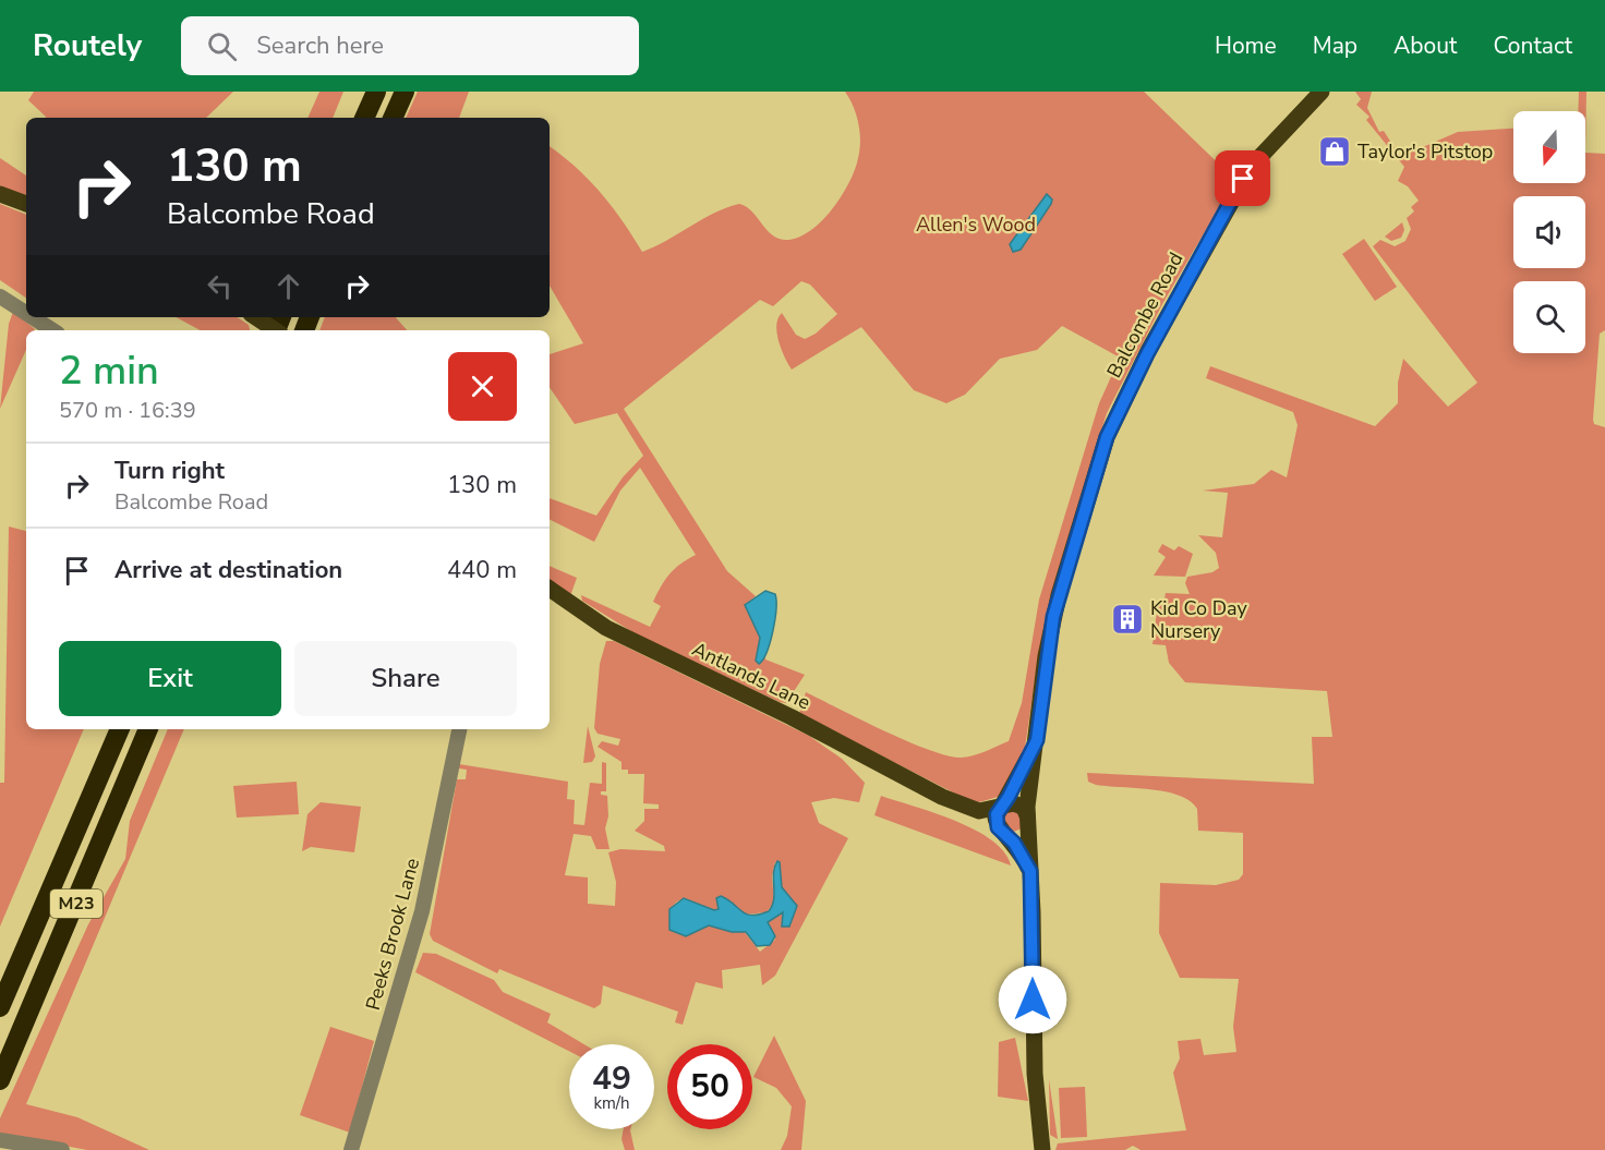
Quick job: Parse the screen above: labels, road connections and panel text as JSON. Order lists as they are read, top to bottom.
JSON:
{
  "streets": {
    "highway": ["M23"],
    "main road": ["Balcombe Road", "Antlands Lane"],
    "street": ["Peeks Brook Lane"]
  },
  "crossings": [
    ["Balcombe Road", "Antlands Lane"]
  ],
  "parks": ["Allen's Wood"],
  "places": {
    "shop": ["Taylor's Pitstop"],
    "building": ["Kid Co Day Nursery"]
  },
  "north": "bottom",
  "page": {
    "header": "Routely",
    "search": "Search here",
    "nav": [
      "Home",
      "Map",
      "About",
      "Contact"
    ],
    "turn": ["130 m", "Balcombe Road"],
    "heading": ["2 min", "570 m · 16:39"],
    "list": [
      {
        "name": "Turn right",
        "note": "Balcombe Road",
        "value": "130 m"
      },
      {
        "name": "Arrive at destination",
        "value": "440 m"
      }
    ],
    "buttons": ["Exit", "Share"],
    "speed": "49 km/h",
    "limit": "50"
  }
}
